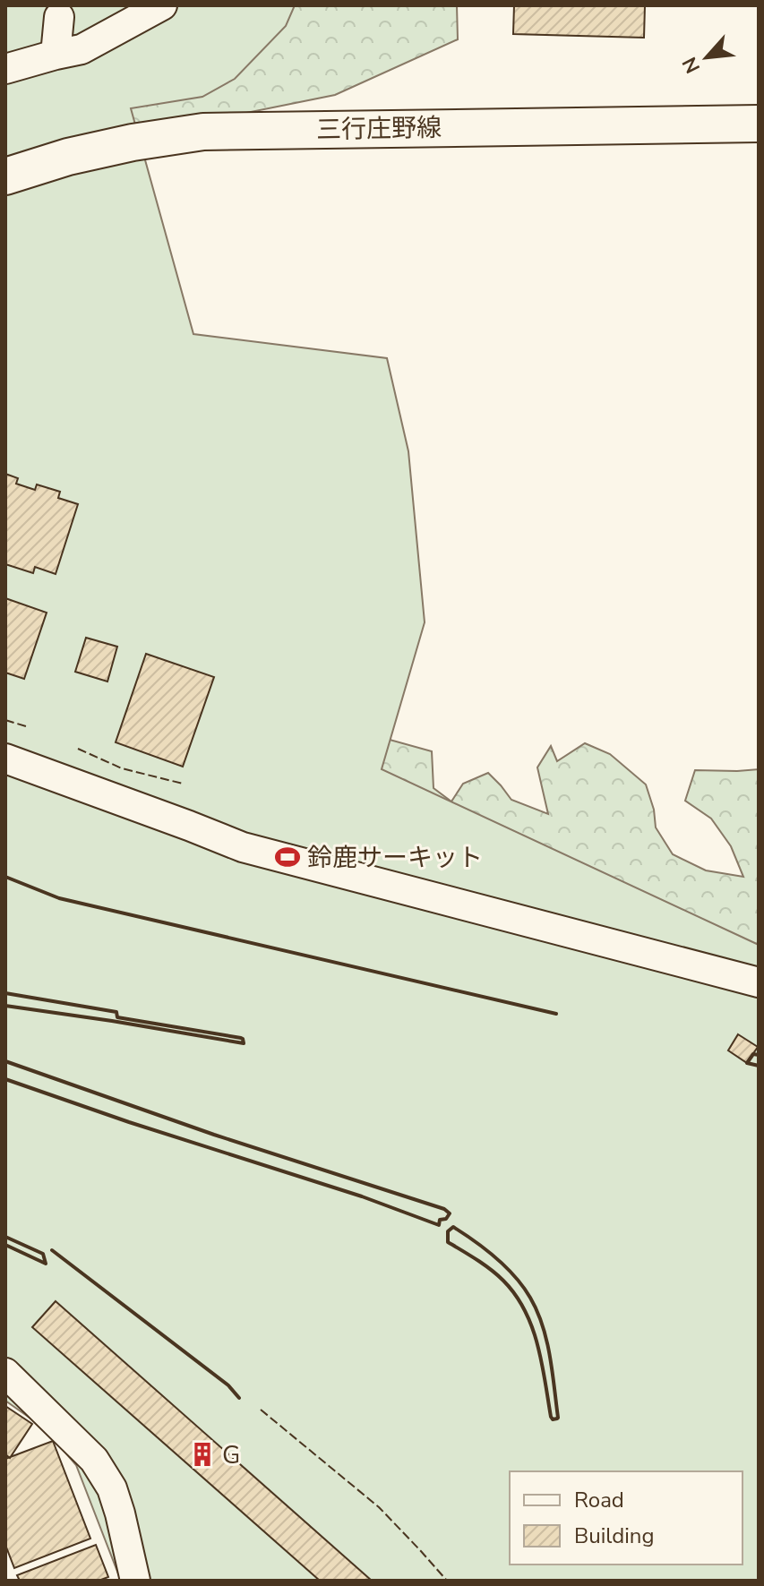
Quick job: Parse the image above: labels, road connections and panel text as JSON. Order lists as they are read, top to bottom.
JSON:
{
  "streets": {
    "main road": ["三行庄野線"]
  },
  "places": {
    "sports": ["鈴鹿サーキット"],
    "building": ["G"]
  },
  "legend": ["Road", "Building"],
  "north": "bottom left"
}
